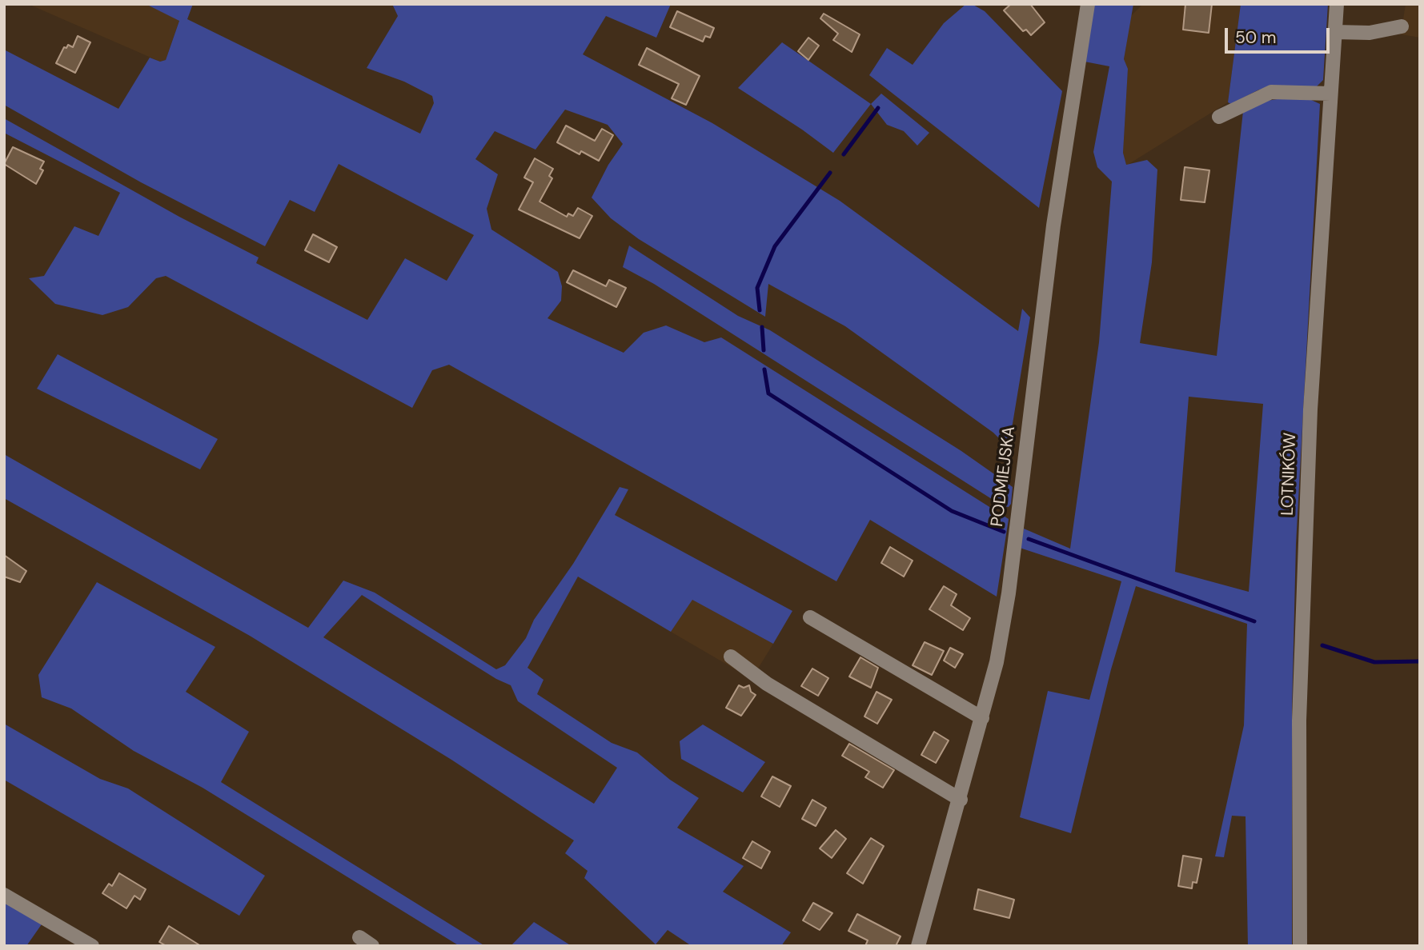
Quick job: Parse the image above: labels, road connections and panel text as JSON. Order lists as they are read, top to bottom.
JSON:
{
  "streets": {
    "street": ["LOTNIKÓW", "PODMIEJSKA"]
  },
  "scale_bar": "50 m"
}
